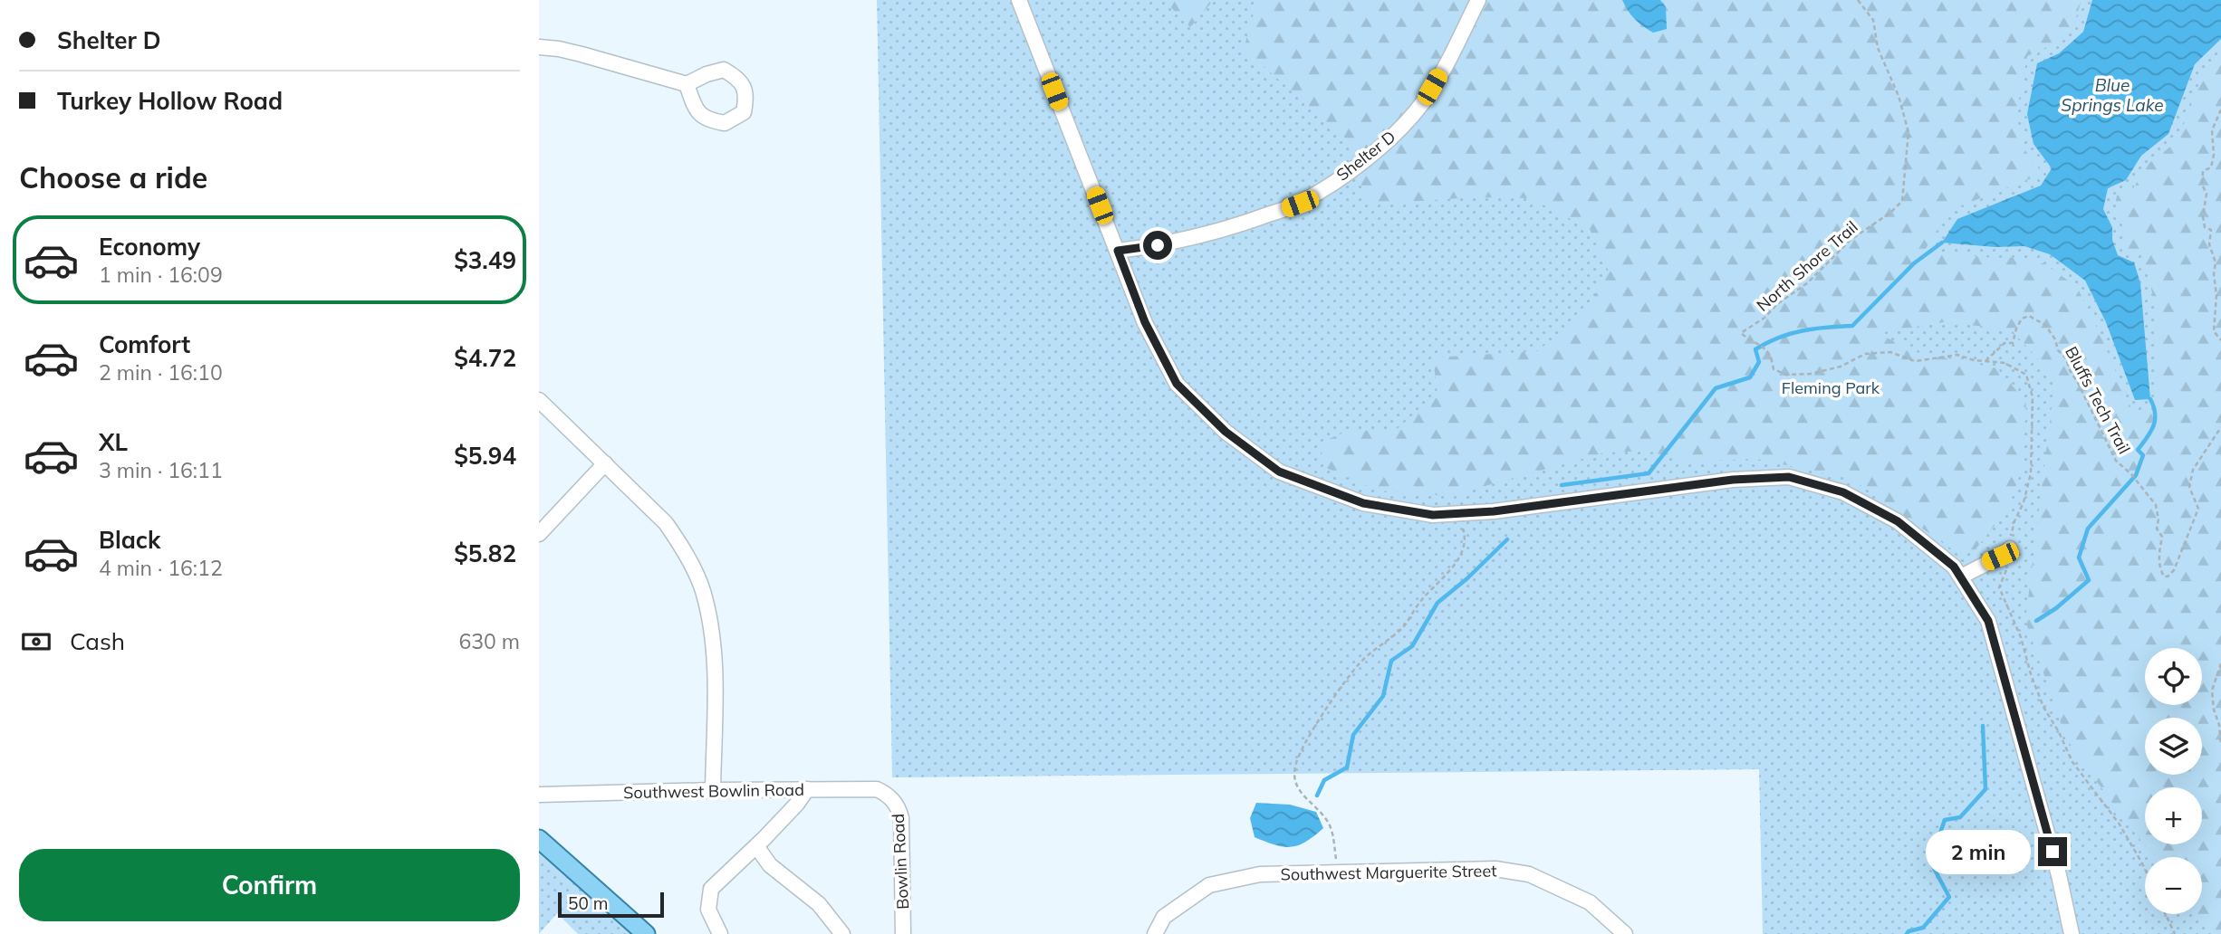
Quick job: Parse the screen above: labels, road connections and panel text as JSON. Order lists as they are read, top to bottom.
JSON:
{
  "streets": {
    "street": [
      "Shelter D",
      "Southwest Bowlin Road",
      "Bowlin Road",
      "Southwest Marguerite Street"
    ],
    "path": ["North Shore Trail", "Bluffs Tech Trail"]
  },
  "crossings": [
    ["North Shore Trail", "Bluffs Tech Trail"],
    ["Southwest Bowlin Road", "Bowlin Road"]
  ],
  "water": ["Blue Springs Lake"],
  "parks": ["Fleming Park"],
  "scale_bar": "50 m",
  "page": {
    "banner": ["Shelter D", "Turkey Hollow Road"],
    "heading": "Choose a ride",
    "list": [
      {
        "name": "Economy",
        "note": "1 min · 16:09",
        "value": "$3.49"
      },
      {
        "name": "Comfort",
        "note": "2 min · 16:10",
        "value": "$4.72"
      },
      {
        "name": "XL",
        "note": "3 min · 16:11",
        "value": "$5.94"
      },
      {
        "name": "Black",
        "note": "4 min · 16:12",
        "value": "$5.82"
      }
    ],
    "pay": ["Cash", "630 m"],
    "map_buttons": ["+", "−"],
    "bubble": "2 min",
    "buttons": "Confirm",
    "scale": "50 m"
  }
}
